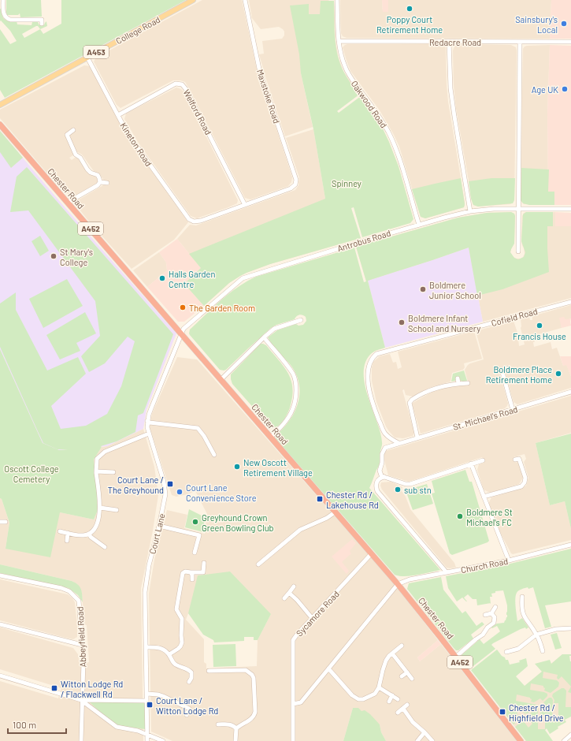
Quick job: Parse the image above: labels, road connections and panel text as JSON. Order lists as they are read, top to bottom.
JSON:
{
  "streets": {
    "highway": ["Chester Road", "A452"],
    "main road": ["College Road", "A453"],
    "street": [
      "Redacre Road",
      "Maxstoke Road",
      "Oakwood Road",
      "Welford Road",
      "Kineton Road",
      "Antrobus Road",
      "Cofield Road",
      "St. Michael's Road",
      "Court Lane",
      "Church Road",
      "Sycamore Road",
      "Abbeyfield Road"
    ]
  },
  "crossings": [
    ["College Road", "Kineton Road"],
    ["Redacre Road", "Oakwood Road"],
    ["Maxstoke Road", "Welford Road"],
    ["Maxstoke Road", "Kineton Road"],
    ["Oakwood Road", "Antrobus Road"],
    ["Welford Road", "Kineton Road"],
    ["Chester Road", "Antrobus Road"],
    ["Chester Road", "Court Lane"],
    ["Chester Road", "Church Road"],
    ["Chester Road", "Sycamore Road"],
    ["Antrobus Road", "Court Lane"],
    ["Cofield Road", "St. Michael's Road"]
  ],
  "parks": ["Spinney", "Oscott College Cemetery"],
  "places": {
    "other": [
      "Poppy Court Retirement Home",
      "Sainsbury's Local",
      "Age UK",
      "St Mary's College",
      "Halls Garden Centre",
      "Boldmere Junior School",
      "The Garden Room",
      "Boldmere Infant School and Nursery",
      "Francis House",
      "Boldmere Place Retirement Home",
      "New Oscott Retirement Village",
      "sub stn",
      "Court Lane Convenience Store",
      "Boldmere St Michael's FC",
      "Greyhound Crown Green Bowling Club"
    ],
    "transit": [
      "Court Lane / The Greyhound",
      "Chester Rd / Lakehouse Rd",
      "Witton Lodge Rd / Flackwell Rd",
      "Court Lane / Witton Lodge Rd",
      "Chester Rd / Highfield Drive"
    ]
  },
  "scale_bar": "100 m"
}
